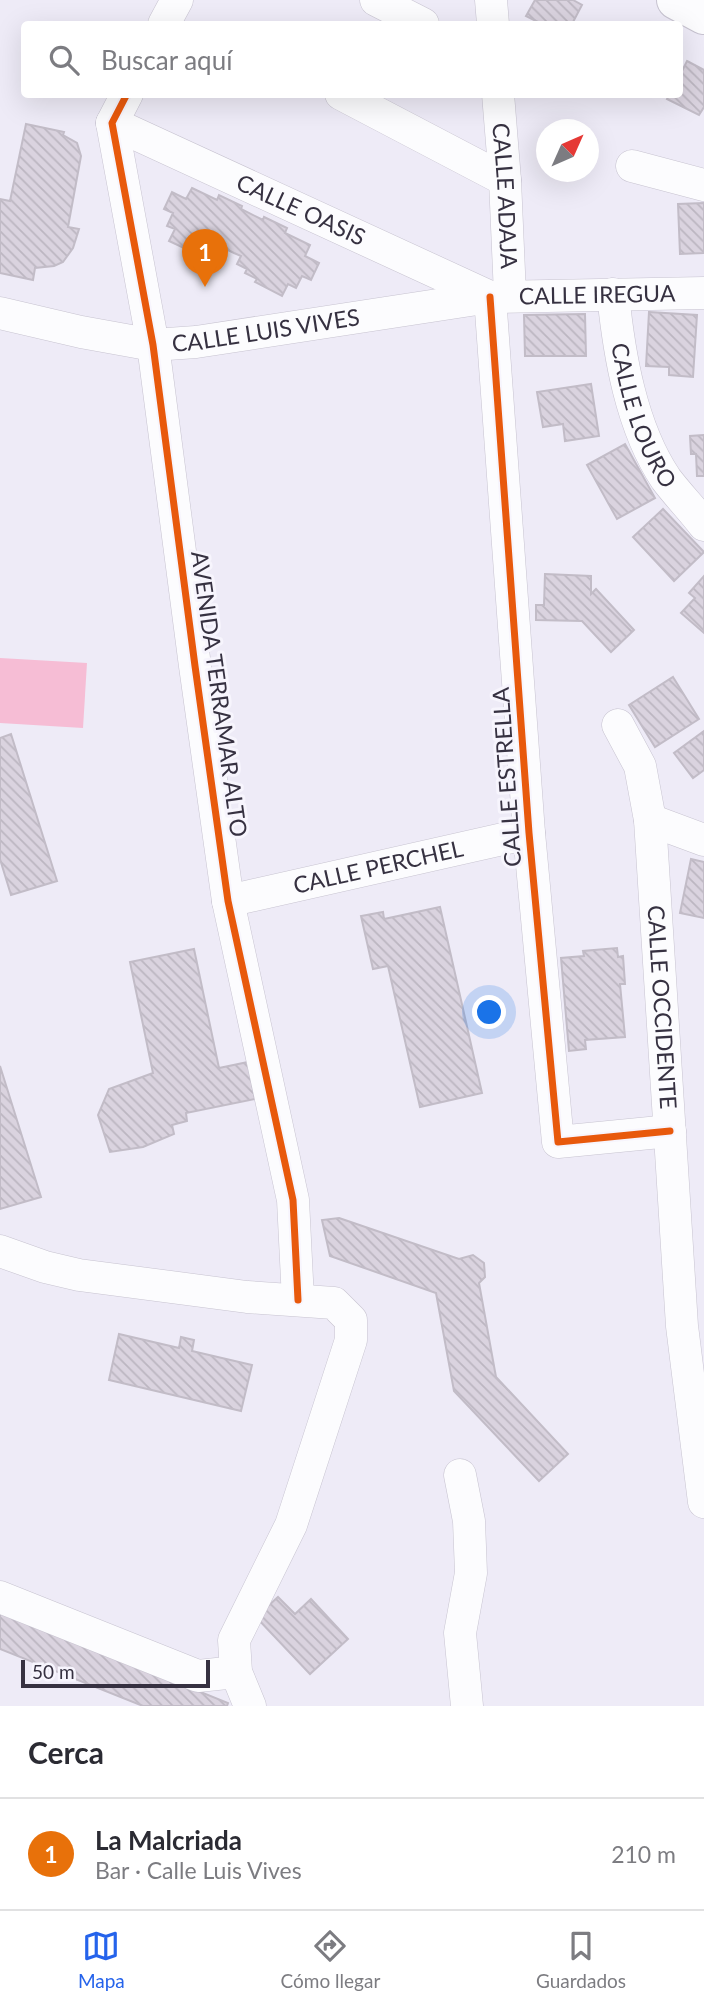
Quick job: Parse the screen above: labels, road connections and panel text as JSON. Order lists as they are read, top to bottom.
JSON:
{
  "streets": {
    "street": [
      "CALLE ADAJA",
      "CALLE OASIS",
      "CALLE IREGUA",
      "CALLE LUIS VIVES",
      "CALLE LOURO",
      "AVENIDA TERRAMAR ALTO",
      "CALLE ESTRELLA",
      "CALLE PERCHEL",
      "CALLE OCCIDENTE"
    ]
  },
  "crossings": [
    ["CALLE ADAJA", "CALLE OASIS"],
    ["CALLE ADAJA", "CALLE IREGUA"],
    ["CALLE ADAJA", "CALLE LUIS VIVES"],
    ["CALLE ADAJA", "CALLE ESTRELLA"],
    ["CALLE OASIS", "CALLE IREGUA"],
    ["CALLE OASIS", "CALLE LUIS VIVES"],
    ["CALLE OASIS", "AVENIDA TERRAMAR ALTO"],
    ["CALLE OASIS", "CALLE ESTRELLA"],
    ["CALLE IREGUA", "CALLE LUIS VIVES"],
    ["CALLE IREGUA", "CALLE LOURO"],
    ["CALLE IREGUA", "CALLE ESTRELLA"],
    ["CALLE LUIS VIVES", "AVENIDA TERRAMAR ALTO"],
    ["CALLE LUIS VIVES", "CALLE ESTRELLA"],
    ["AVENIDA TERRAMAR ALTO", "CALLE PERCHEL"],
    ["CALLE ESTRELLA", "CALLE PERCHEL"],
    ["CALLE ESTRELLA", "CALLE OCCIDENTE"]
  ],
  "scale_bar": "50 m",
  "north": "top right",
  "page": {
    "search": "Buscar aquí",
    "pins": "1",
    "scale": "50 m",
    "heading": "Cerca",
    "list": [
      {
        "mark": "1",
        "name": "La Malcriada",
        "note": "Bar · Calle Luis Vives",
        "value": "210 m"
      }
    ],
    "nav": ["Mapa", "Cómo llegar", "Guardados"]
  }
}
